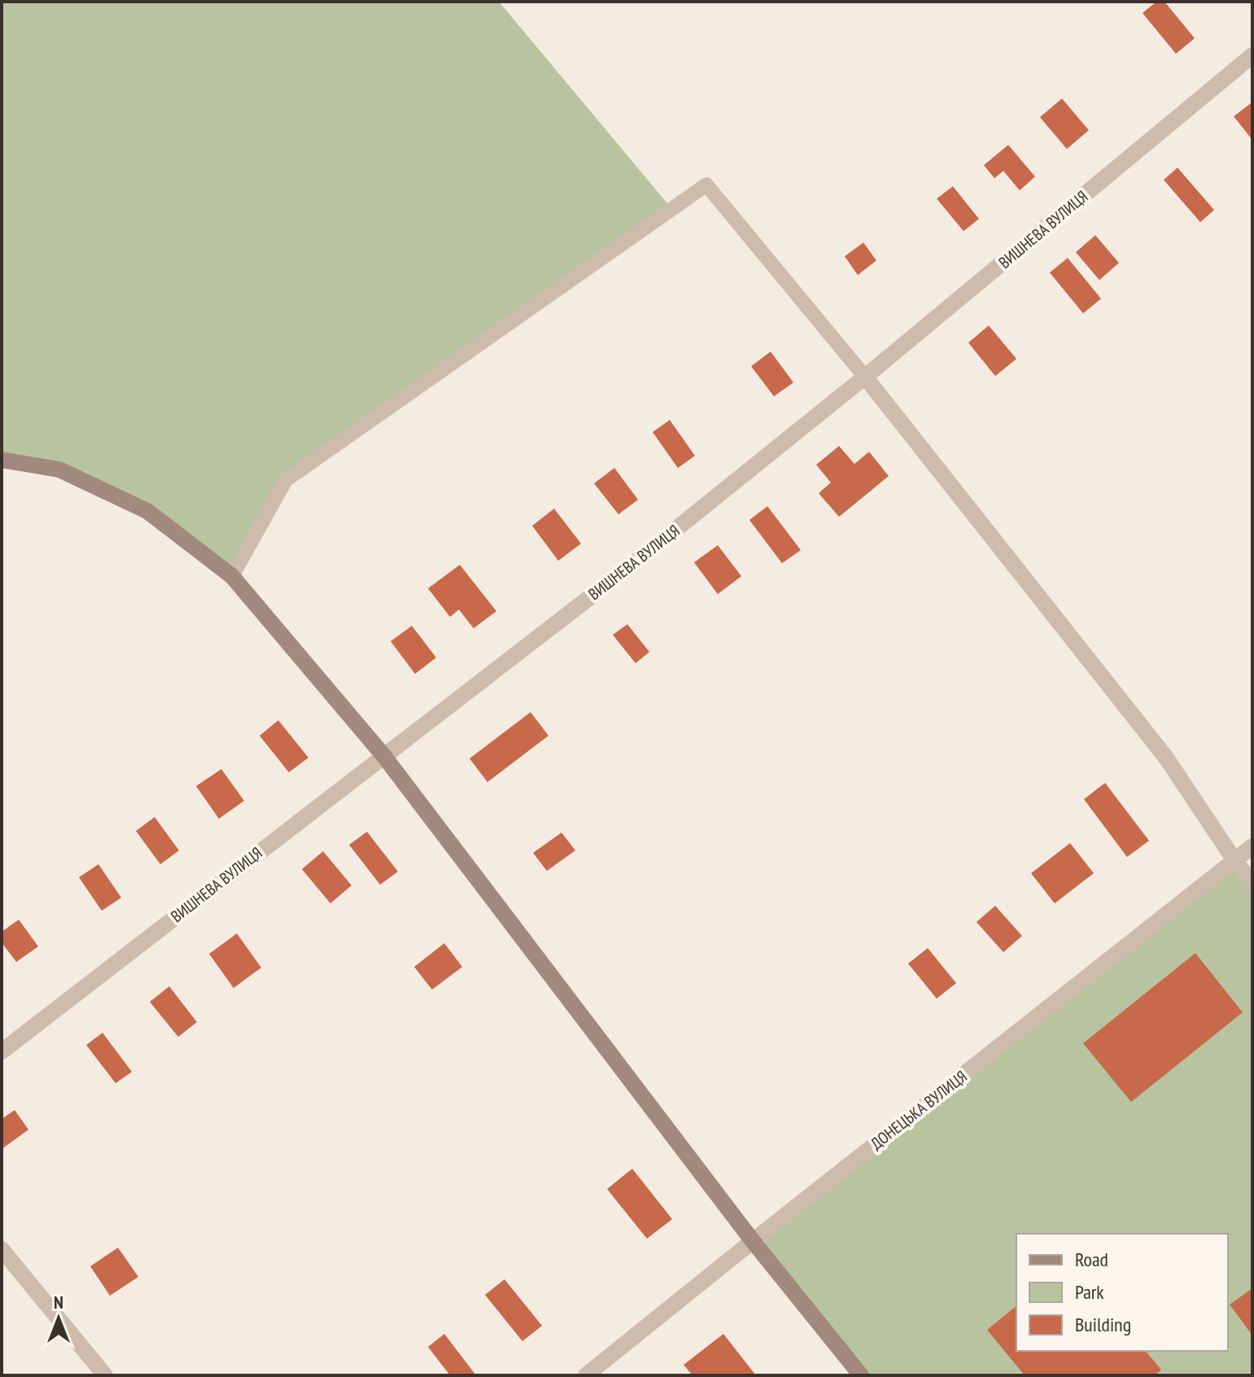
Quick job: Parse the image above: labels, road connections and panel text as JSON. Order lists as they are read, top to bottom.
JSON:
{
  "streets": {
    "street": ["ВИШНЕВА ВУЛИЦЯ", "ДОНЕЦЬКА ВУЛИЦЯ"]
  },
  "legend": ["Road", "Park", "Building"],
  "north": "top"
}
